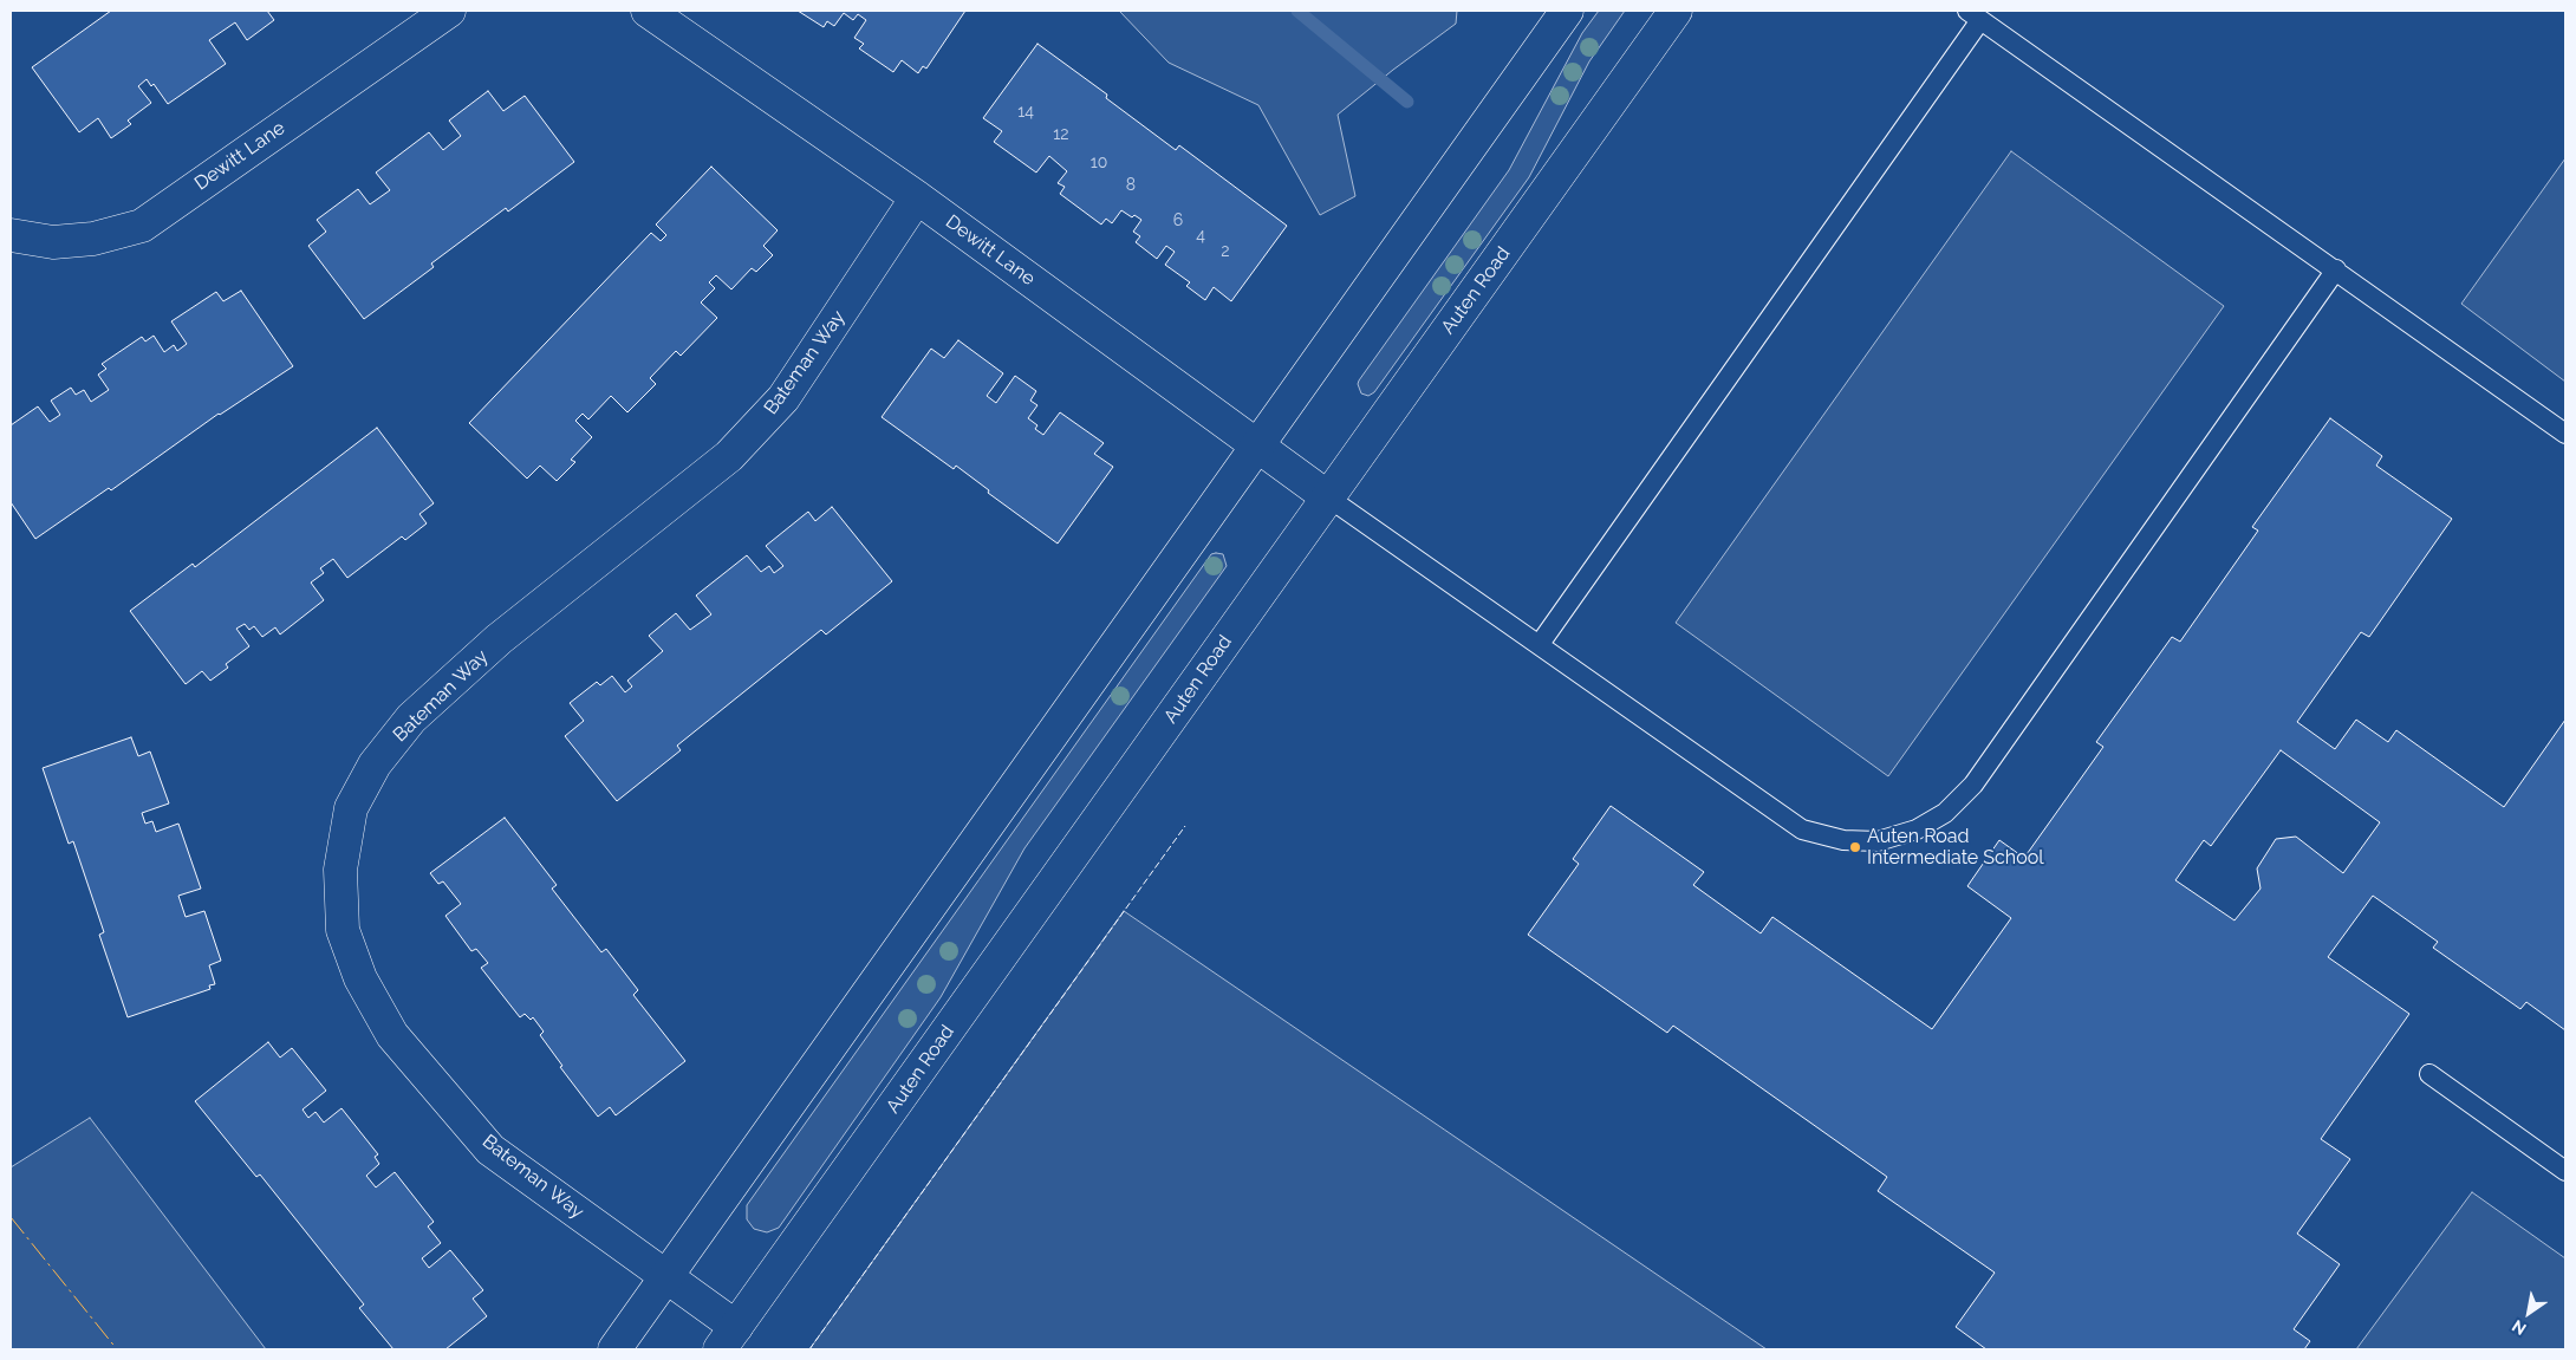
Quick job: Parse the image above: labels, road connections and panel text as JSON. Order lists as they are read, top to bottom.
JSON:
{
  "streets": {
    "street": ["Dewitt Lane", "Auten Road", "Bateman Way"]
  },
  "crossings": [
    ["Dewitt Lane", "Auten Road"],
    ["Dewitt Lane", "Bateman Way"],
    ["Auten Road", "Bateman Way"]
  ],
  "places": ["Auten Road Intermediate School"],
  "house_numbers": [
    "14",
    "12",
    "10",
    "8",
    "6",
    "4",
    "2"
  ],
  "north": "bottom left"
}
